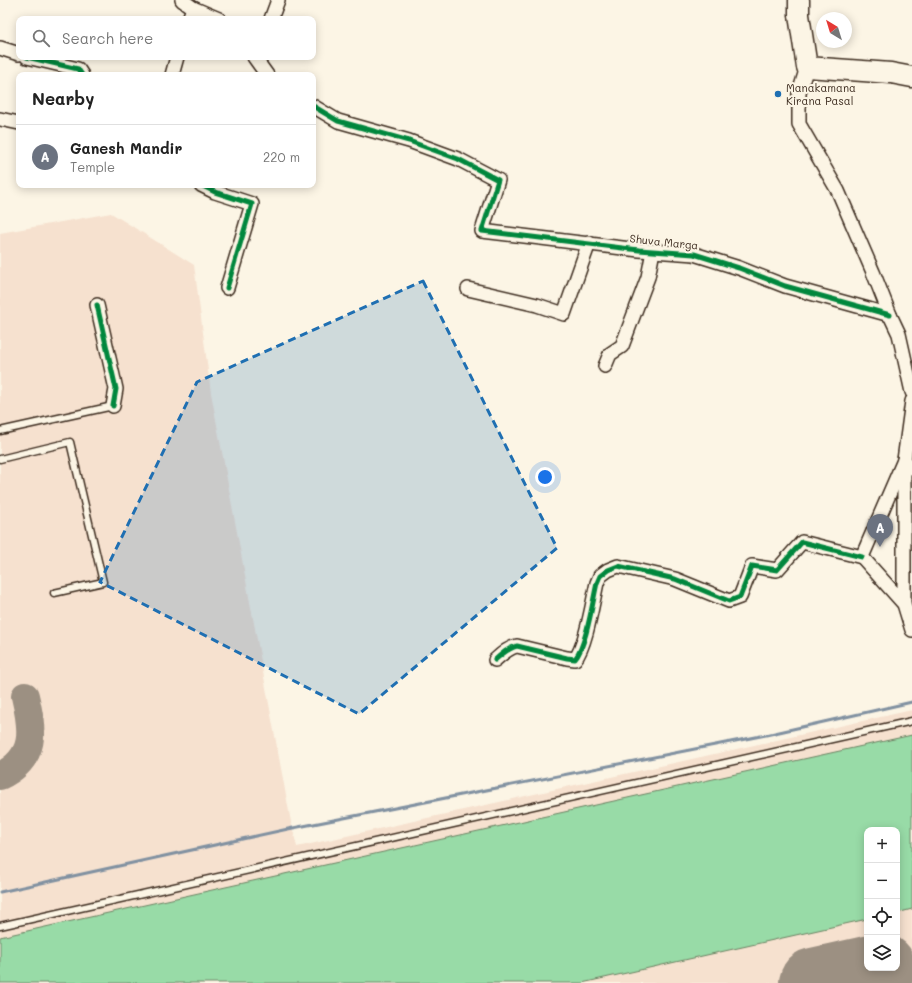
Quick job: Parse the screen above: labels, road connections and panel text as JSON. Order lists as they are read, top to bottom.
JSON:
{
  "streets": {
    "street": ["Shuva Marga"]
  },
  "places": ["Manakamana Kirana Pasal"],
  "north": "top left",
  "page": {
    "search": "Search here",
    "heading": "Nearby",
    "list": [
      {
        "mark": "A",
        "name": "Ganesh Mandir",
        "note": "Temple",
        "value": "220 m"
      }
    ],
    "pins": "A",
    "map_buttons": ["+", "−"]
  }
}
